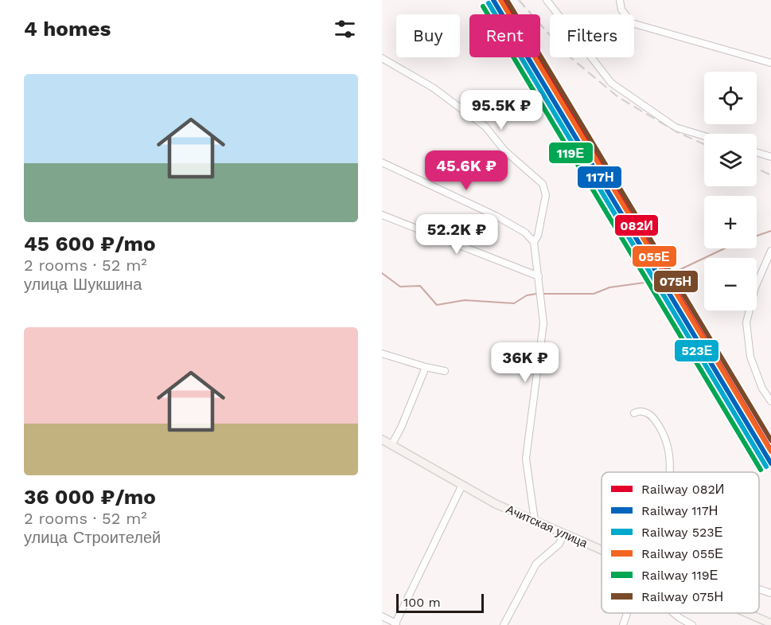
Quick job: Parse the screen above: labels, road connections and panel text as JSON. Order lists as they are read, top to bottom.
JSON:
{
  "streets": {
    "main road": ["Ачитская улица"]
  },
  "lines": [
    "rail line 082И",
    "rail line 117Н",
    "rail line 055Е",
    "rail line 075Н",
    "rail line 523Е",
    "rail line 119Е"
  ],
  "legend": [
    "Railway 082И",
    "Railway 117Н",
    "Railway 523Е",
    "Railway 055Е",
    "Railway 119Е",
    "Railway 075Н"
  ],
  "scale_bar": "100 m",
  "page": {
    "heading": "4 homes",
    "chip": ["Buy", "Rent", "Filters"],
    "list": [
      {
        "name": "45 600 ₽/mo",
        "note": "2 rooms · 52 m² · улица Шукшина"
      },
      {
        "name": "36 000 ₽/mo",
        "note": "2 rooms · 52 m² · улица Строителей"
      }
    ],
    "map_buttons": ["+", "−"],
    "price": [
      "95.5K ₽",
      "45.6K ₽",
      "52.2K ₽",
      "36K ₽"
    ],
    "scale": "100 m"
  }
}
